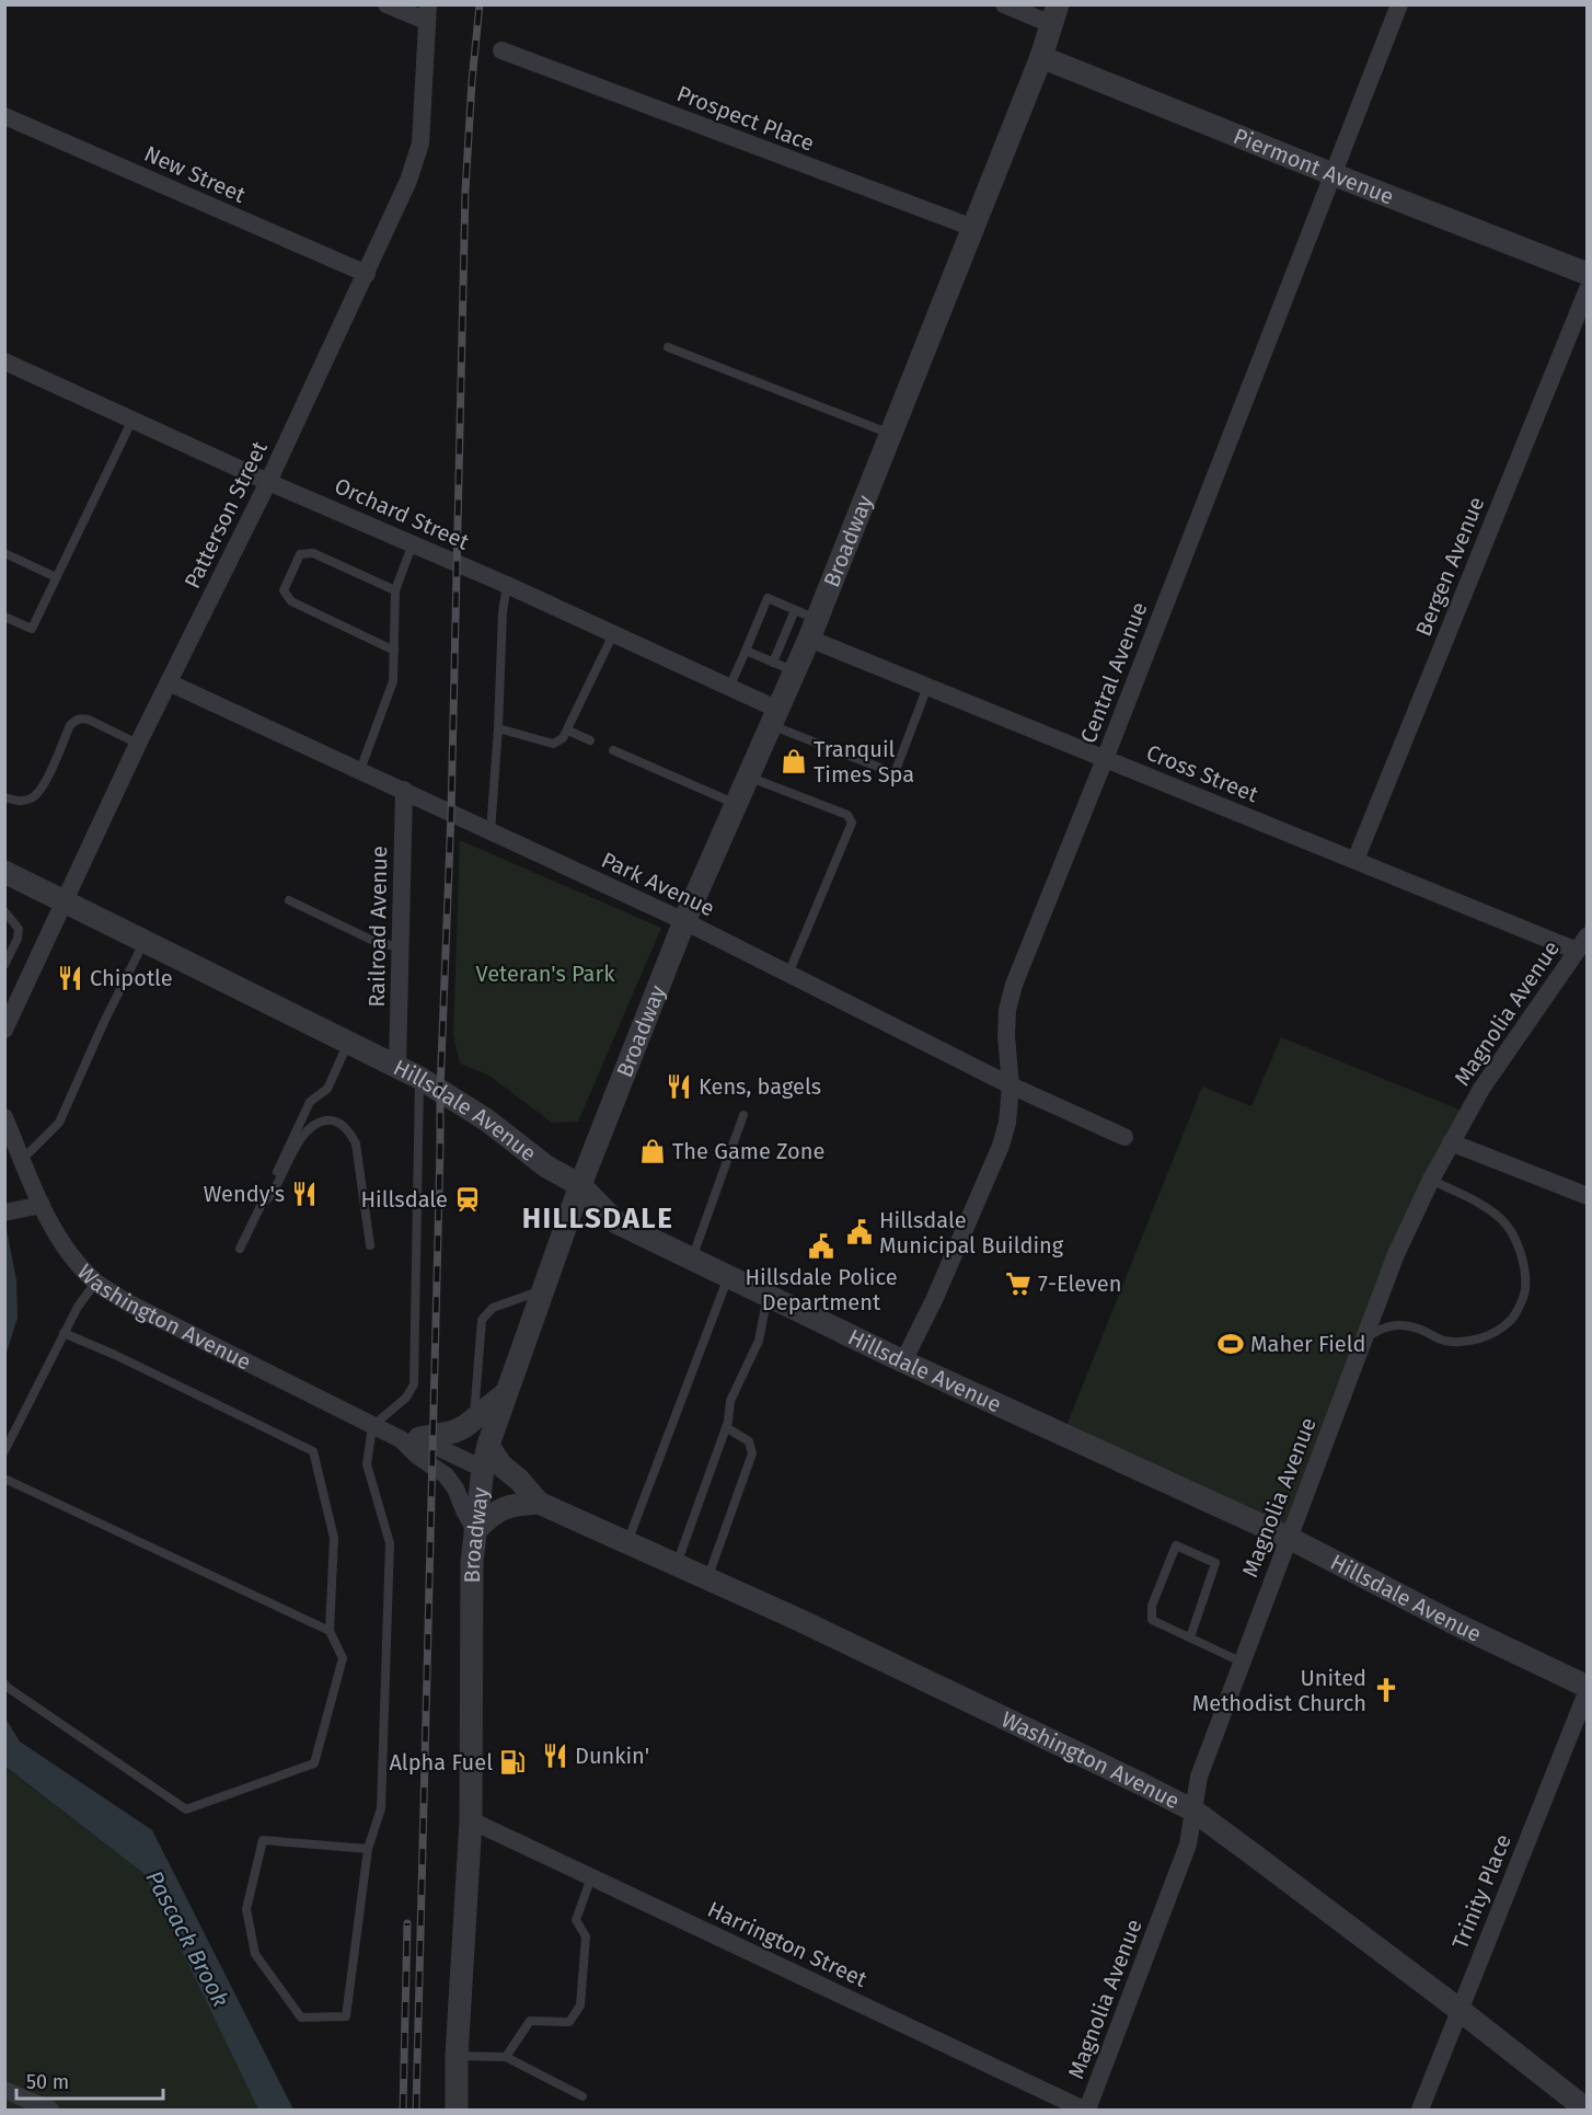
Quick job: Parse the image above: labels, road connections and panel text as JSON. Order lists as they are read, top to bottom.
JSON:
{
  "streets": {
    "street": [
      "Prospect Place",
      "Piermont Avenue",
      "New Street",
      "Orchard Street",
      "Patterson Street",
      "Broadway",
      "Bergen Avenue",
      "Central Avenue",
      "Cross Street",
      "Park Avenue",
      "Railroad Avenue",
      "Magnolia Avenue",
      "Hillsdale Avenue",
      "Washington Avenue",
      "Trinity Place",
      "Harrington Street"
    ]
  },
  "crossings": [
    ["Prospect Place", "Broadway"],
    ["Piermont Avenue", "Broadway"],
    ["Piermont Avenue", "Central Avenue"],
    ["New Street", "Patterson Street"],
    ["Orchard Street", "Patterson Street"],
    ["Orchard Street", "Broadway"],
    ["Patterson Street", "Park Avenue"],
    ["Patterson Street", "Hillsdale Avenue"],
    ["Broadway", "Cross Street"],
    ["Broadway", "Park Avenue"],
    ["Broadway", "Hillsdale Avenue"],
    ["Broadway", "Washington Avenue"],
    ["Broadway", "Harrington Street"],
    ["Bergen Avenue", "Cross Street"],
    ["Central Avenue", "Cross Street"],
    ["Central Avenue", "Park Avenue"],
    ["Central Avenue", "Hillsdale Avenue"],
    ["Cross Street", "Magnolia Avenue"],
    ["Park Avenue", "Railroad Avenue"],
    ["Railroad Avenue", "Hillsdale Avenue"],
    ["Magnolia Avenue", "Hillsdale Avenue"],
    ["Magnolia Avenue", "Washington Avenue"],
    ["Magnolia Avenue", "Harrington Street"],
    ["Hillsdale Avenue", "Trinity Place"],
    ["Washington Avenue", "Trinity Place"]
  ],
  "districts": ["HILLSDALE"],
  "water": ["Pascack Brook"],
  "parks": ["Veteran's Park"],
  "places": {
    "shop": ["Tranquil Times Spa", "The Game Zone"],
    "restaurant": [
      "Chipotle",
      "Kens, bagels",
      "Wendy's",
      "Dunkin'"
    ],
    "station": ["Hillsdale"],
    "public building": ["Hillsdale Municipal Building", "Hillsdale Police Department"],
    "supermarket": ["7-Eleven"],
    "sports": ["Maher Field"],
    "church": ["United Methodist Church"],
    "fuel station": ["Alpha Fuel"]
  },
  "scale_bar": "50 m"
}
